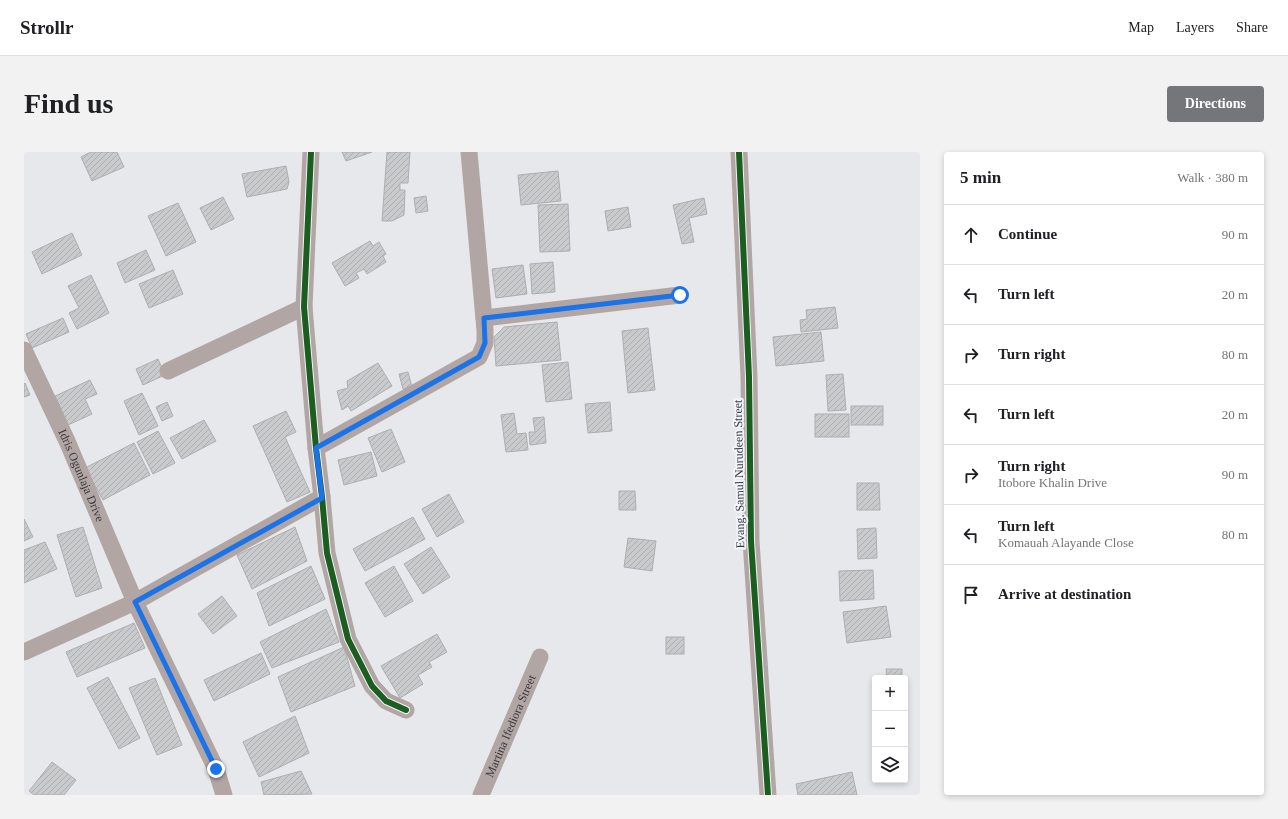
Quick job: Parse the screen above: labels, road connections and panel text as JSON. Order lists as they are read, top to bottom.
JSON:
{
  "streets": {
    "street": ["Evang. Samul Nurudeen Street", "Idris Ogunlaja Drive", "Martina Ifediora Street"]
  },
  "page": {
    "header": "Strollr",
    "nav": ["Map", "Layers", "Share"],
    "buttons": "Directions",
    "title": "Find us",
    "heading": ["5 min", "Walk · 380 m"],
    "list": [
      ["Continue", "90 m"],
      ["Turn left", "20 m"],
      ["Turn right", "80 m"],
      ["Turn left", "20 m"],
      ["Turn right", "Itobore Khalin Drive", "90 m"],
      ["Turn left", "Komauah Alayande Close", "80 m"],
      "Arrive at destination"
    ],
    "map_buttons": ["+", "−"]
  }
}
